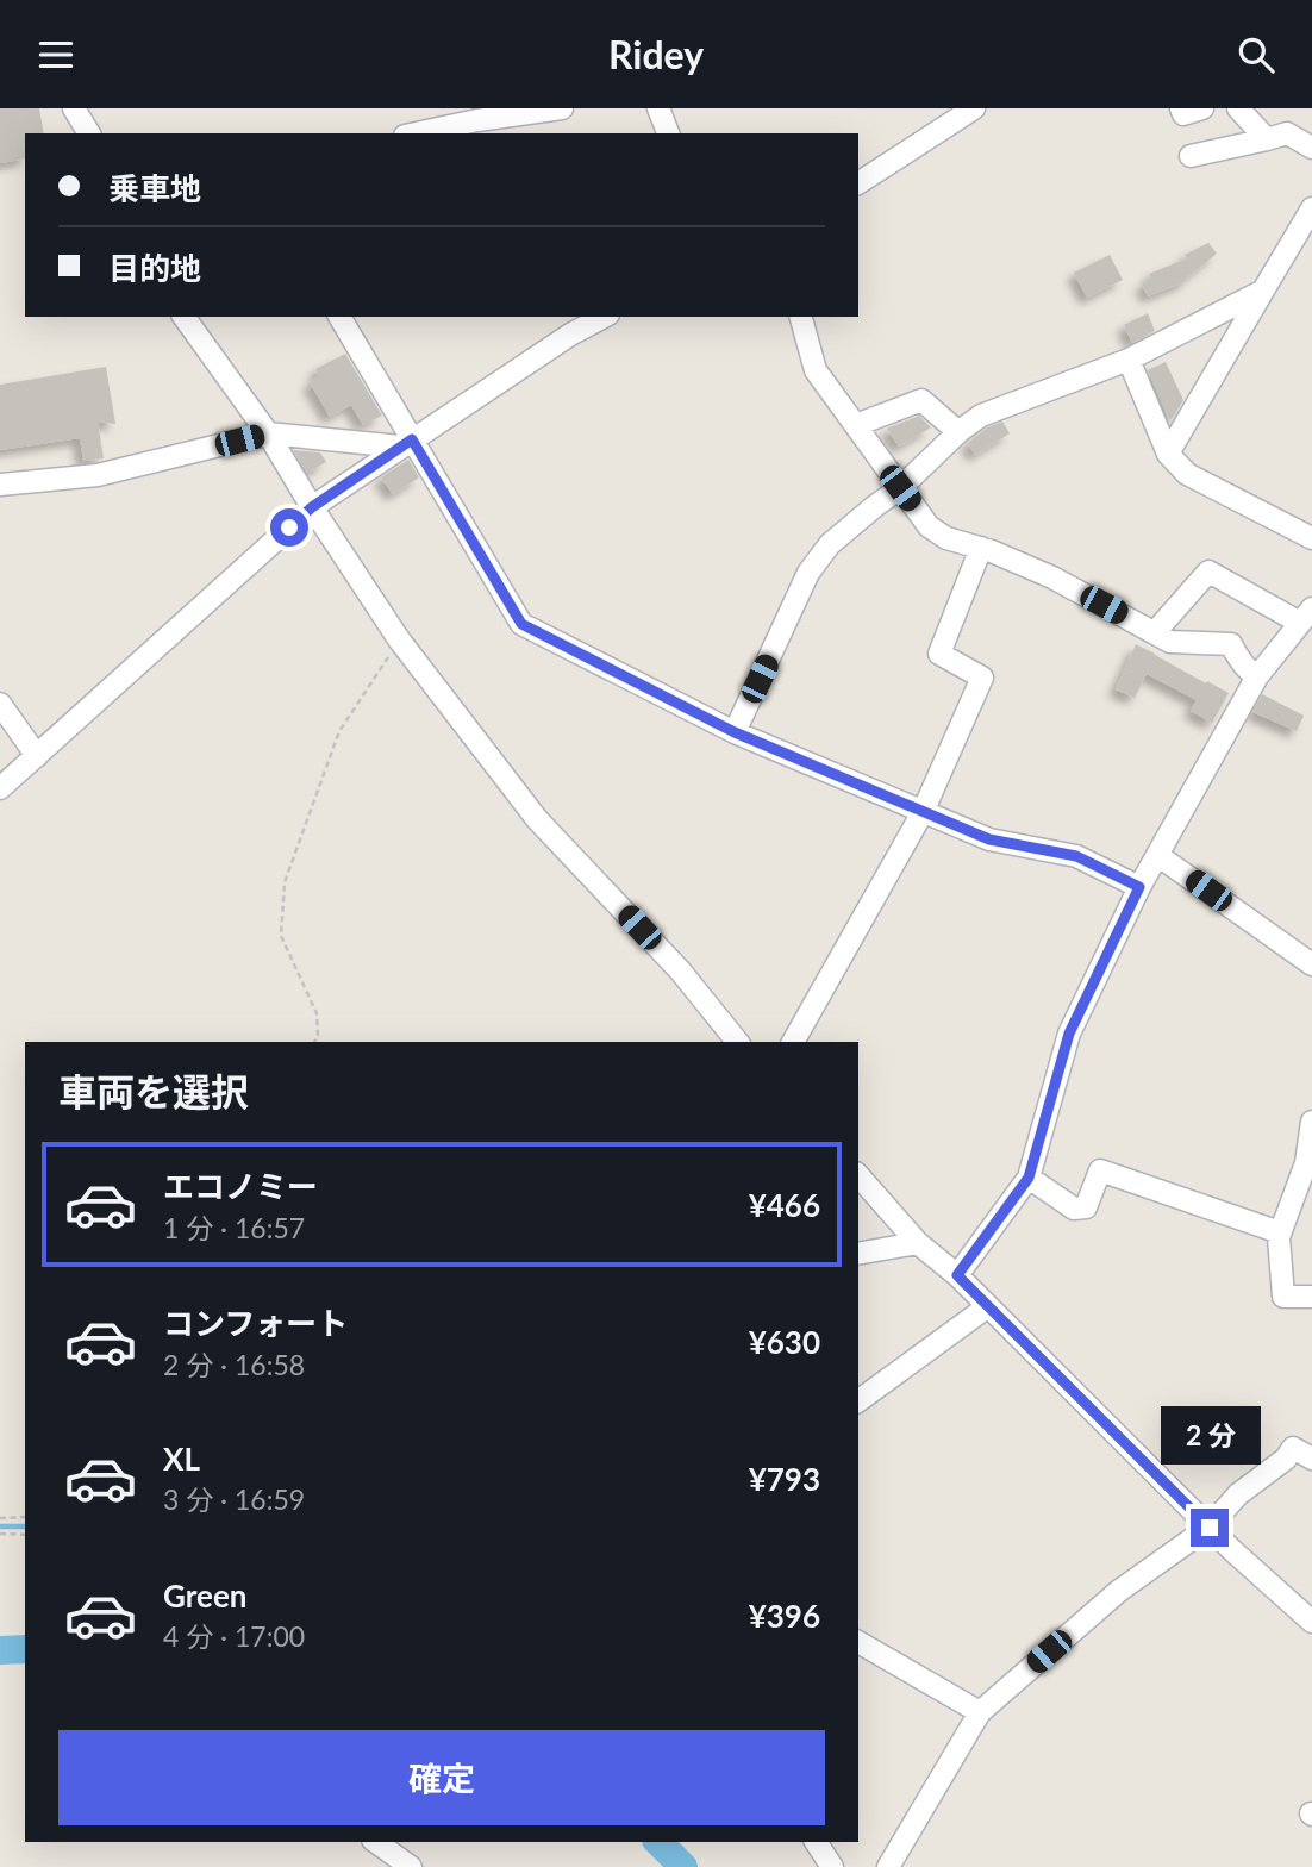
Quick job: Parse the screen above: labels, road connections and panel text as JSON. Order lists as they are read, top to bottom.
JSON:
{
  "page": {
    "header": "Ridey",
    "banner": ["乗車地", "目的地"],
    "heading": "車両を選択",
    "list": [
      {
        "name": "エコノミー",
        "note": "1 分 · 16:57",
        "value": "¥466"
      },
      {
        "name": "コンフォート",
        "note": "2 分 · 16:58",
        "value": "¥630"
      },
      {
        "name": "XL",
        "note": "3 分 · 16:59",
        "value": "¥793"
      },
      {
        "name": "Green",
        "note": "4 分 · 17:00",
        "value": "¥396"
      }
    ],
    "bubble": "2 分",
    "buttons": "確定"
  }
}
